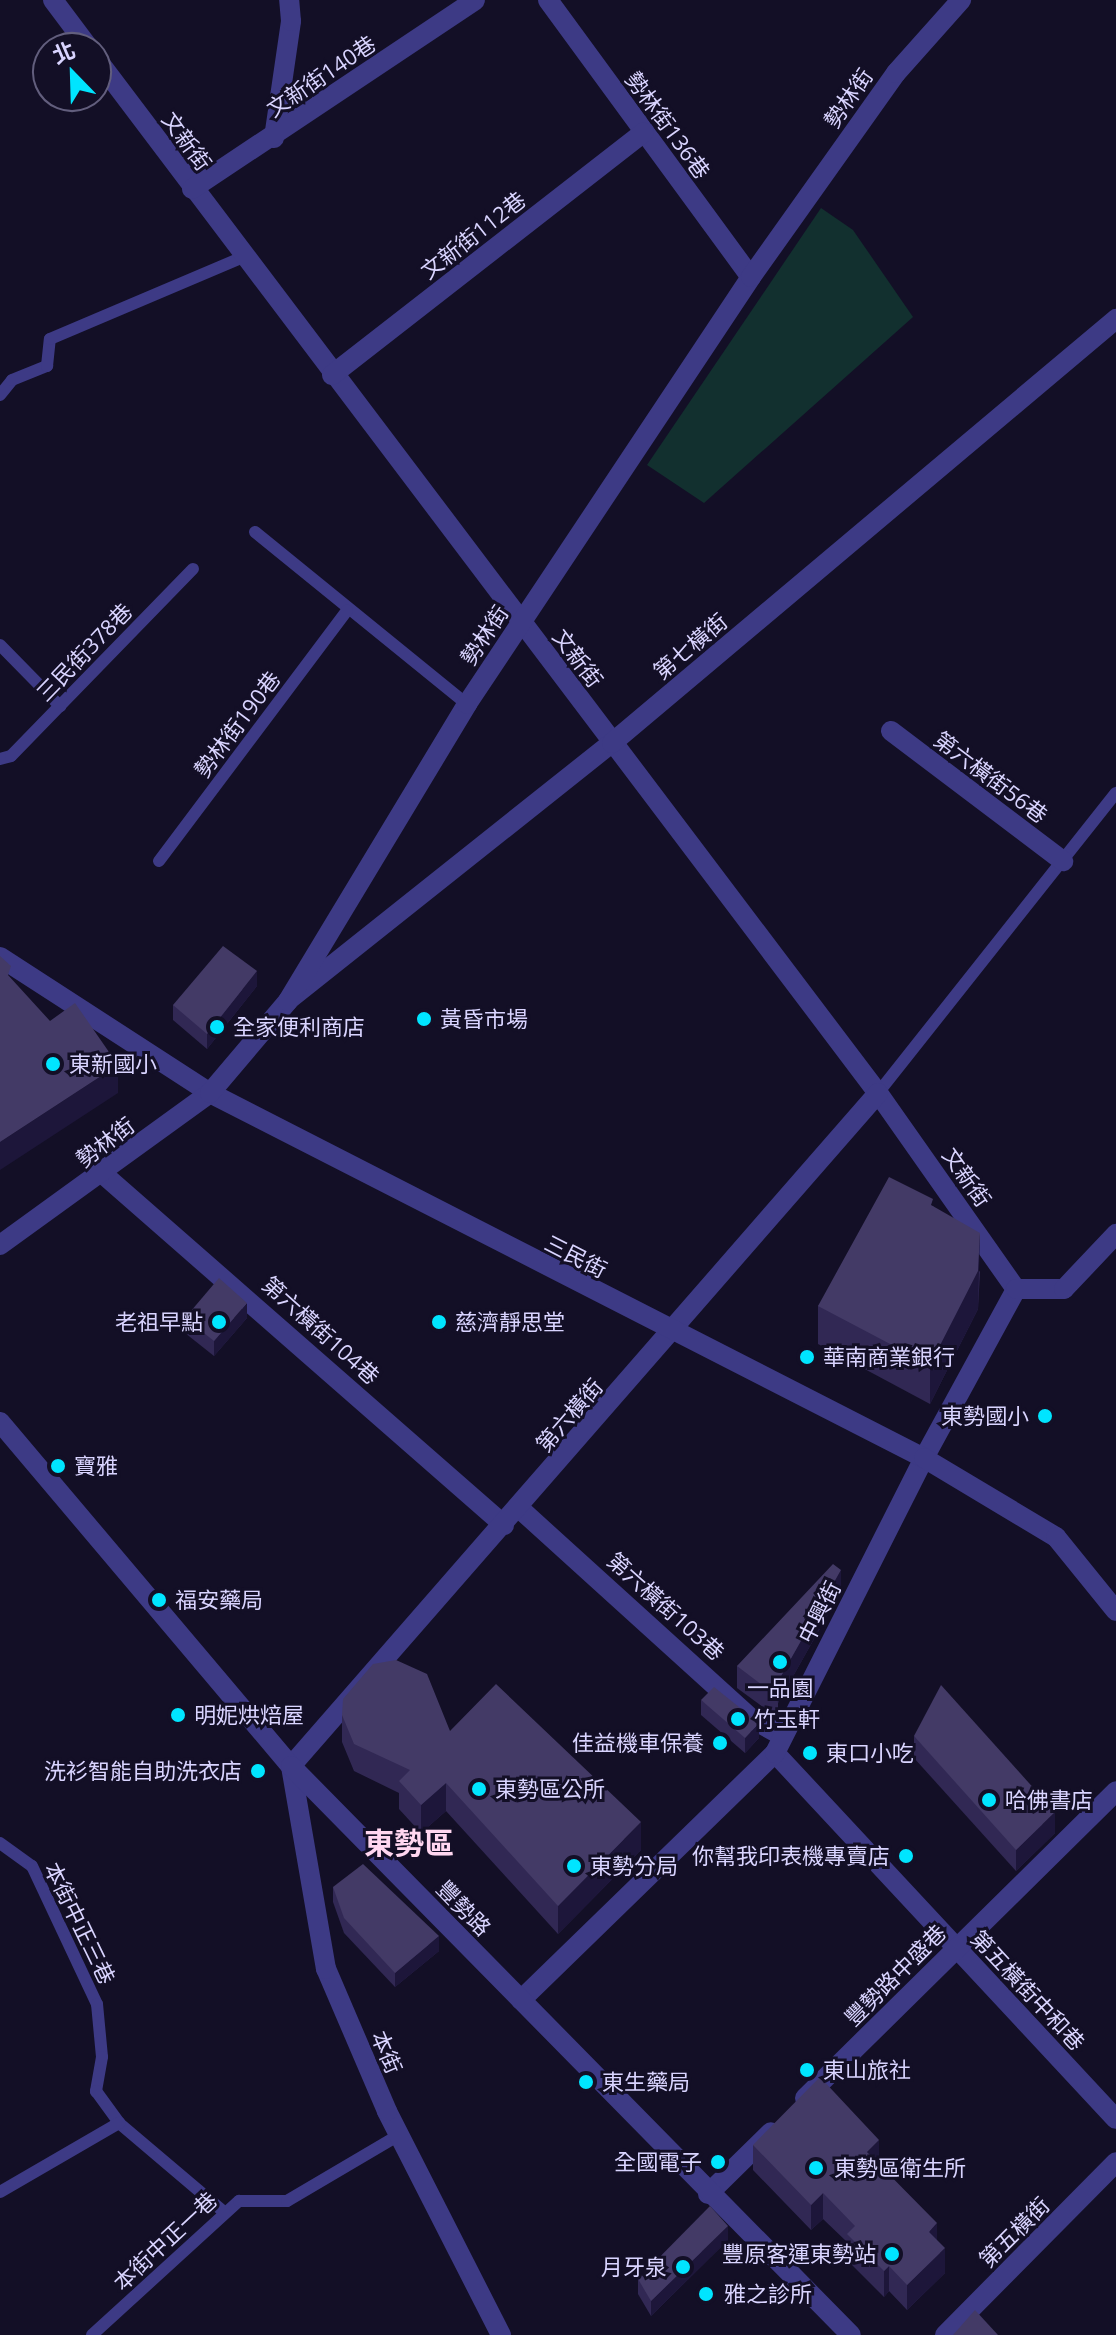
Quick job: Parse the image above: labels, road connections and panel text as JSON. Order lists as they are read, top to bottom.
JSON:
{
  "streets": {
    "street": [
      "文新街140巷",
      "勢林街",
      "勢林街136巷",
      "文新街",
      "文新街112巷",
      "第七橫街",
      "第六橫街56巷",
      "三民街",
      "第六橫街104巷",
      "第六橫街",
      "第六橫街103巷",
      "中興街",
      "豐勢路",
      "豐勢路中盛巷",
      "第五橫街中和巷",
      "本街",
      "第五橫街"
    ],
    "lane": [
      "三民街378巷",
      "勢林街190巷",
      "本街中正三巷",
      "本街中正一巷"
    ]
  },
  "crossings": [
    ["文新街140巷", "文新街"],
    ["勢林街", "勢林街136巷"],
    ["勢林街", "文新街"],
    ["勢林街", "第七橫街"],
    ["勢林街", "三民街"],
    ["勢林街", "第六橫街104巷"],
    ["勢林街136巷", "文新街112巷"],
    ["文新街", "文新街112巷"],
    ["文新街", "第七橫街"],
    ["文新街", "第六橫街"],
    ["文新街", "中興街"],
    ["三民街", "第六橫街"],
    ["三民街", "中興街"],
    ["第六橫街104巷", "第六橫街"],
    ["第六橫街", "第六橫街103巷"],
    ["第六橫街", "豐勢路"],
    ["第六橫街", "本街"],
    ["第六橫街103巷", "中興街"],
    ["第六橫街103巷", "第五橫街中和巷"],
    ["中興街", "豐勢路"],
    ["中興街", "第五橫街中和巷"],
    ["豐勢路", "豐勢路中盛巷"],
    ["豐勢路", "本街"],
    ["本街中正三巷", "本街中正一巷"],
    ["豐勢路中盛巷", "第五橫街中和巷"],
    ["本街", "本街中正一巷"]
  ],
  "districts": ["東勢區"],
  "places": [
    "黃昏市場",
    "全家便利商店",
    "東新國小",
    "老祖早點",
    "慈濟靜思堂",
    "華南商業銀行",
    "東勢國小",
    "寶雅",
    "福安藥局",
    "一品園",
    "明妮烘焙屋",
    "竹玉軒",
    "佳益機車保養",
    "東口小吃",
    "洗衫智能自助洗衣店",
    "東勢區公所",
    "哈佛書店",
    "你幫我印表機專賣店",
    "東勢分局",
    "東山旅社",
    "東生藥局",
    "全國電子",
    "東勢區衛生所",
    "豐原客運東勢站",
    "月牙泉",
    "雅之診所"
  ],
  "north": "top left"
}
